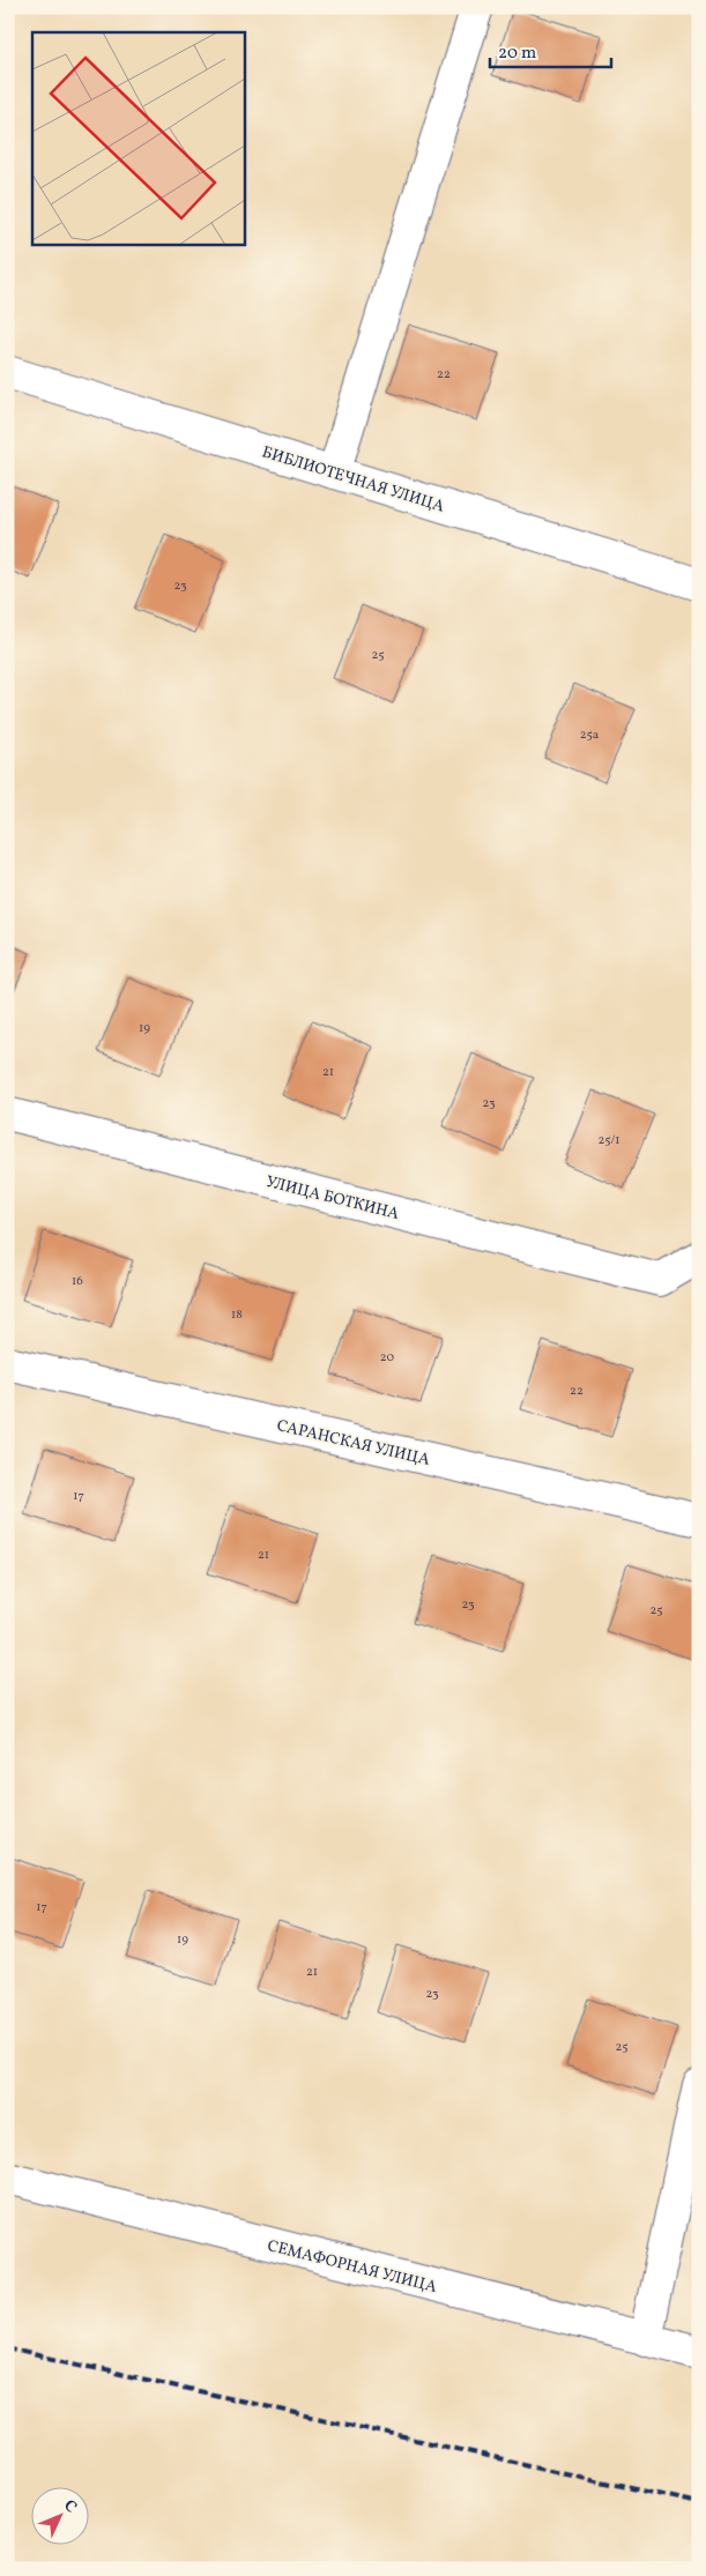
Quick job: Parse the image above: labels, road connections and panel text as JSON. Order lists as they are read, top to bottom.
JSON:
{
  "streets": {
    "street": [
      "БИБЛИОТЕЧНАЯ УЛИЦА",
      "УЛИЦА БОТКИНА",
      "САРАНСКАЯ УЛИЦА",
      "СЕМАФОРНАЯ УЛИЦА"
    ]
  },
  "house_numbers": [
    "22",
    "23",
    "25",
    "25а",
    "19",
    "21",
    "23",
    "25/1",
    "16",
    "18",
    "20",
    "22",
    "17",
    "21",
    "23",
    "25",
    "17",
    "19",
    "21",
    "23",
    "25"
  ],
  "scale_bar": "20 m",
  "north": "top right"
}
